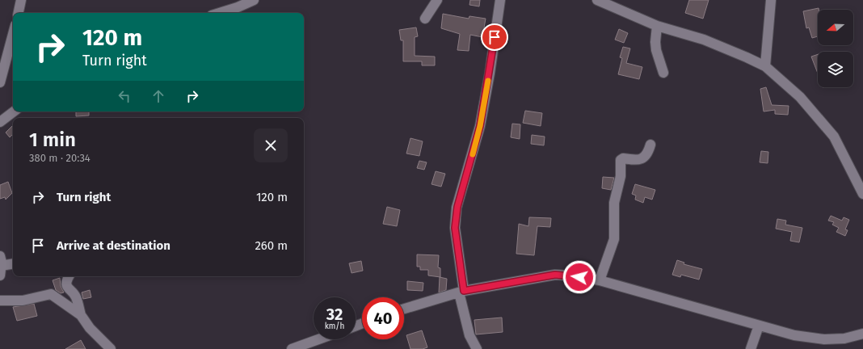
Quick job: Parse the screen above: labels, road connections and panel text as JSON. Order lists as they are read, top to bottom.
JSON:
{
  "north": "left",
  "page": {
    "turn": ["120 m", "Turn right"],
    "heading": ["1 min", "380 m · 20:34"],
    "list": [
      {
        "name": "Turn right",
        "value": "120 m"
      },
      {
        "name": "Arrive at destination",
        "value": "260 m"
      }
    ],
    "speed": "32 km/h",
    "limit": "40"
  }
}
